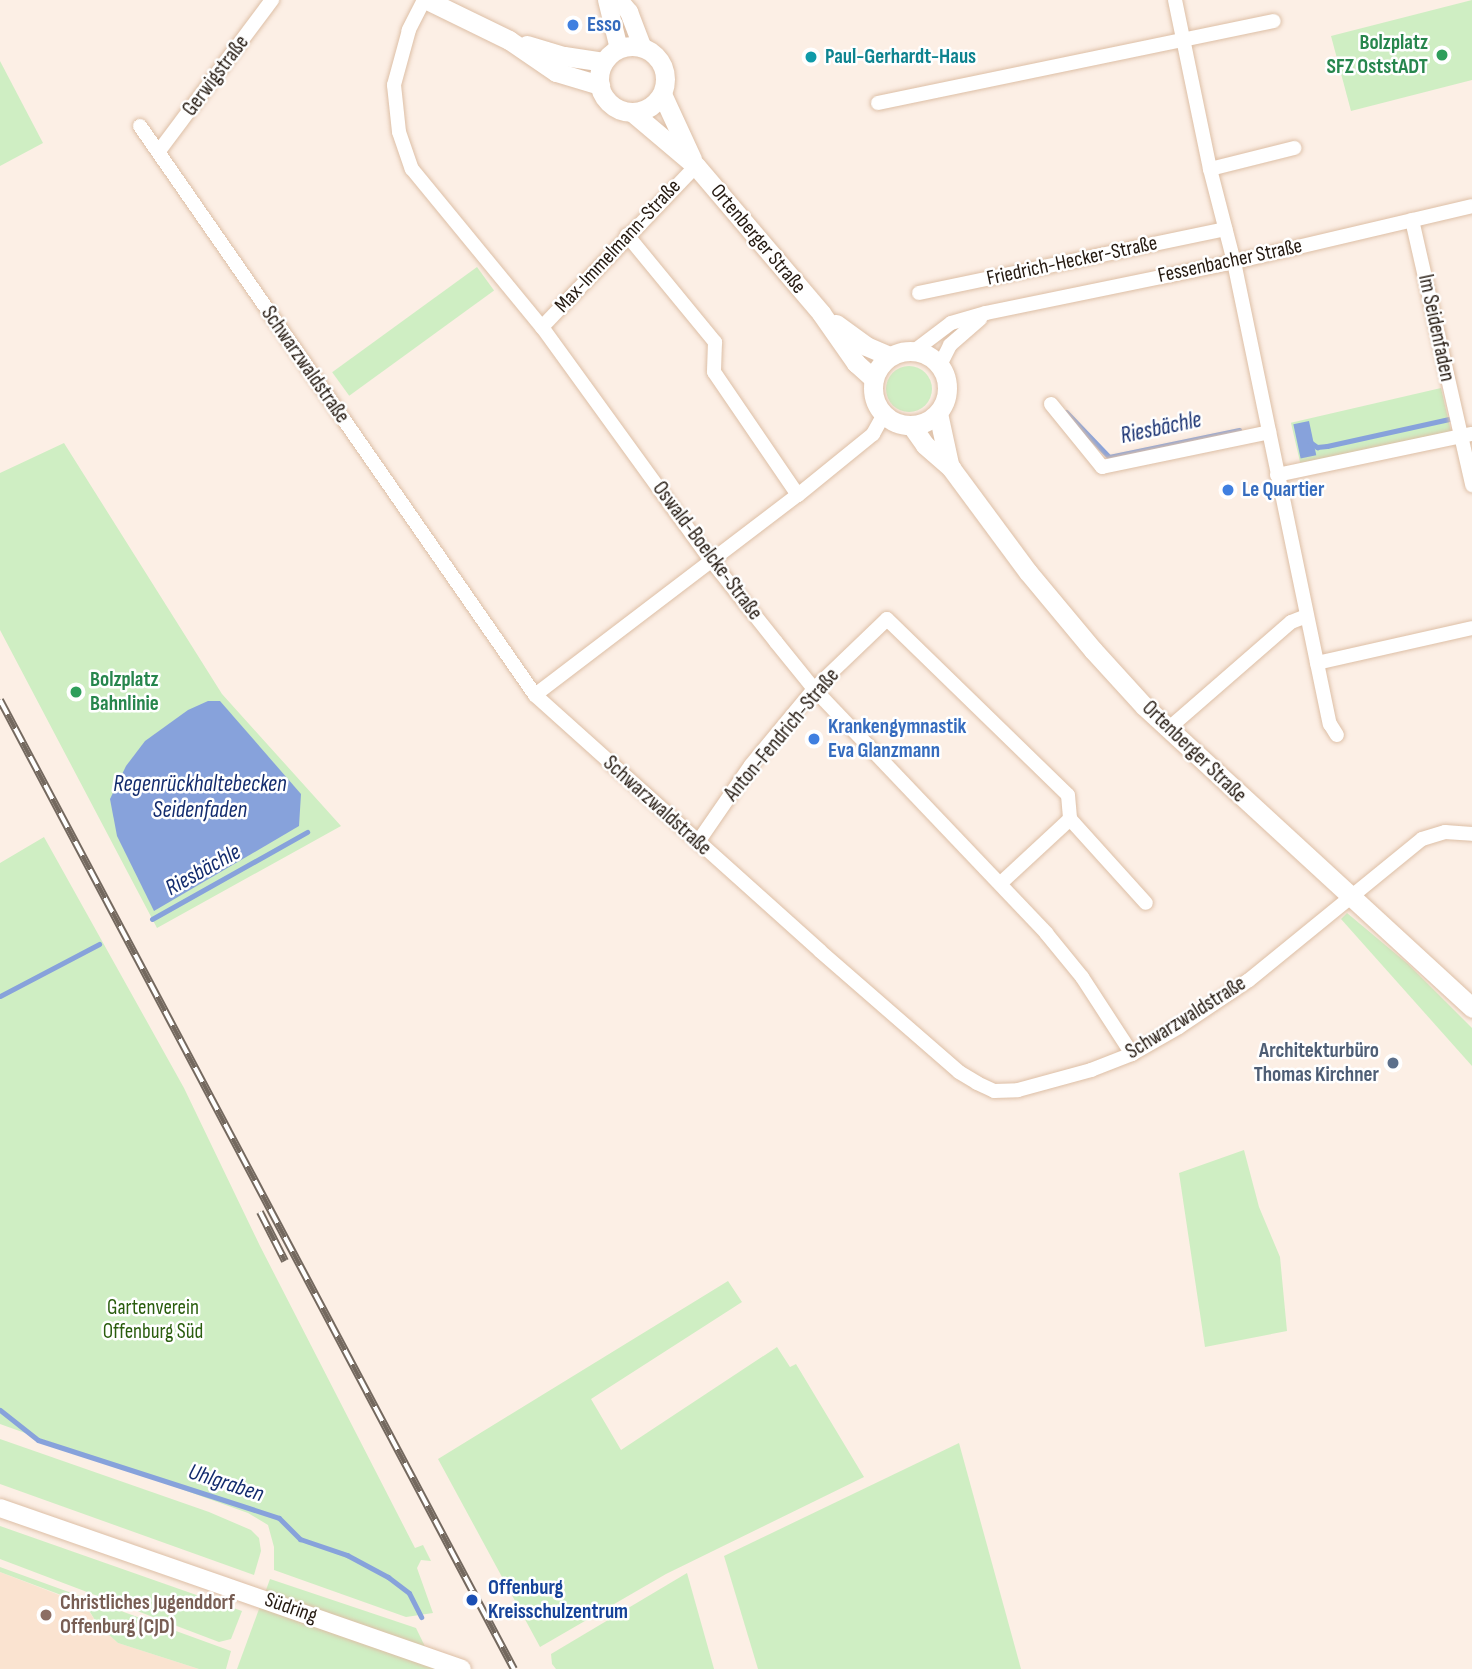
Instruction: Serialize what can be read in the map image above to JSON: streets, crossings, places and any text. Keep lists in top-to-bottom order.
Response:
{
  "streets": {
    "main road": ["Ortenberger Straße"],
    "street": [
      "Gerwigstraße",
      "Max-Immelmann-Straße",
      "Friedrich-Hecker-Straße",
      "Fessenbacher Straße",
      "Im Seidenfaden",
      "Schwarzwaldstraße",
      "Oswald-Boelcke-Straße",
      "Anton-Fendrich-Straße",
      "Südring"
    ]
  },
  "crossings": [
    ["Gerwigstraße", "Schwarzwaldstraße"],
    ["Ortenberger Straße", "Max-Immelmann-Straße"],
    ["Ortenberger Straße", "Fessenbacher Straße"],
    ["Ortenberger Straße", "Schwarzwaldstraße"],
    ["Max-Immelmann-Straße", "Oswald-Boelcke-Straße"],
    ["Fessenbacher Straße", "Im Seidenfaden"],
    ["Schwarzwaldstraße", "Oswald-Boelcke-Straße"],
    ["Schwarzwaldstraße", "Anton-Fendrich-Straße"],
    ["Oswald-Boelcke-Straße", "Anton-Fendrich-Straße"]
  ],
  "water": ["Riesbächle", "Regenrückhaltebecken Seidenfaden", "Uhlgraben"],
  "parks": ["Gartenverein Offenburg Süd"],
  "places": [
    "Esso",
    "Bolzplatz SFZ OststADT",
    "Paul-Gerhardt-Haus",
    "Le Quartier",
    "Bolzplatz Bahnlinie",
    "Krankengymnastik Eva Glanzmann",
    "Architekturbüro Thomas Kirchner",
    "Offenburg Kreisschulzentrum",
    "Christliches Jugenddorf Offenburg (CJD)"
  ]
}
